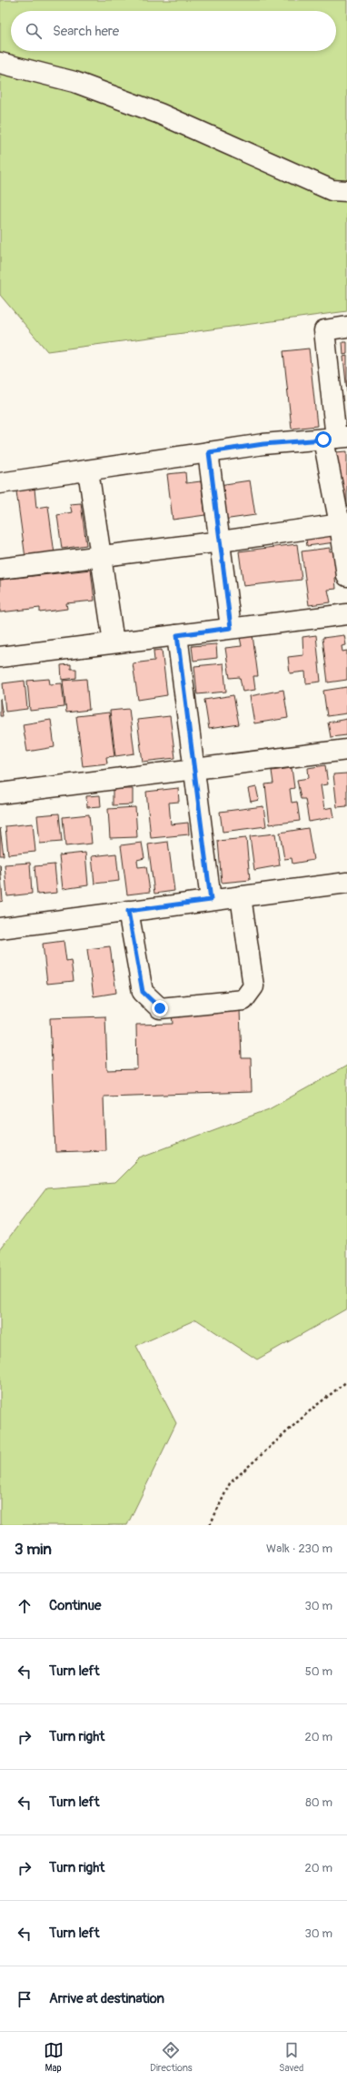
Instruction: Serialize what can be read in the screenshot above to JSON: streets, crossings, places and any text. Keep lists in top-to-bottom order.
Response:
{
  "page": {
    "search": "Search here",
    "heading": ["3 min", "Walk · 230 m"],
    "list": [
      ["Continue", "30 m"],
      ["Turn left", "50 m"],
      ["Turn right", "20 m"],
      ["Turn left", "80 m"],
      ["Turn right", "20 m"],
      ["Turn left", "30 m"],
      "Arrive at destination"
    ],
    "nav": ["Map", "Directions", "Saved"]
  }
}
